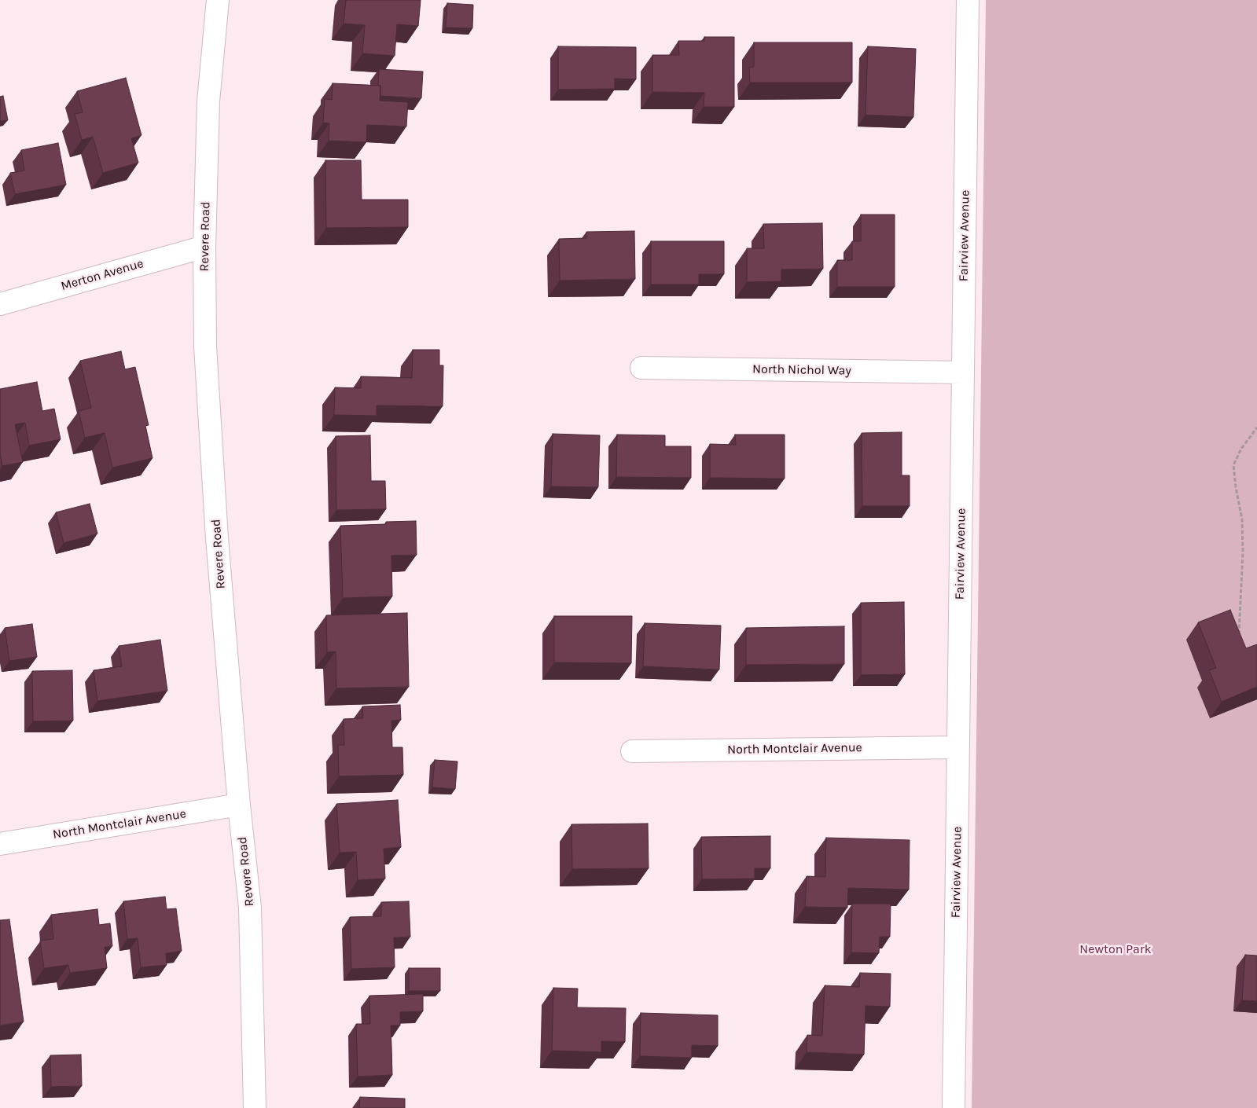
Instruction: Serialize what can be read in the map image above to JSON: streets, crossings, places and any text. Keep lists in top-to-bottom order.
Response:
{
  "streets": {
    "street": [
      "Fairview Avenue",
      "Revere Road",
      "Merton Avenue",
      "North Nichol Way",
      "North Montclair Avenue"
    ]
  },
  "crossings": [
    ["Fairview Avenue", "North Nichol Way"],
    ["Fairview Avenue", "North Montclair Avenue"],
    ["Revere Road", "Merton Avenue"],
    ["Revere Road", "North Montclair Avenue"]
  ],
  "parks": ["Newton Park"]
}
